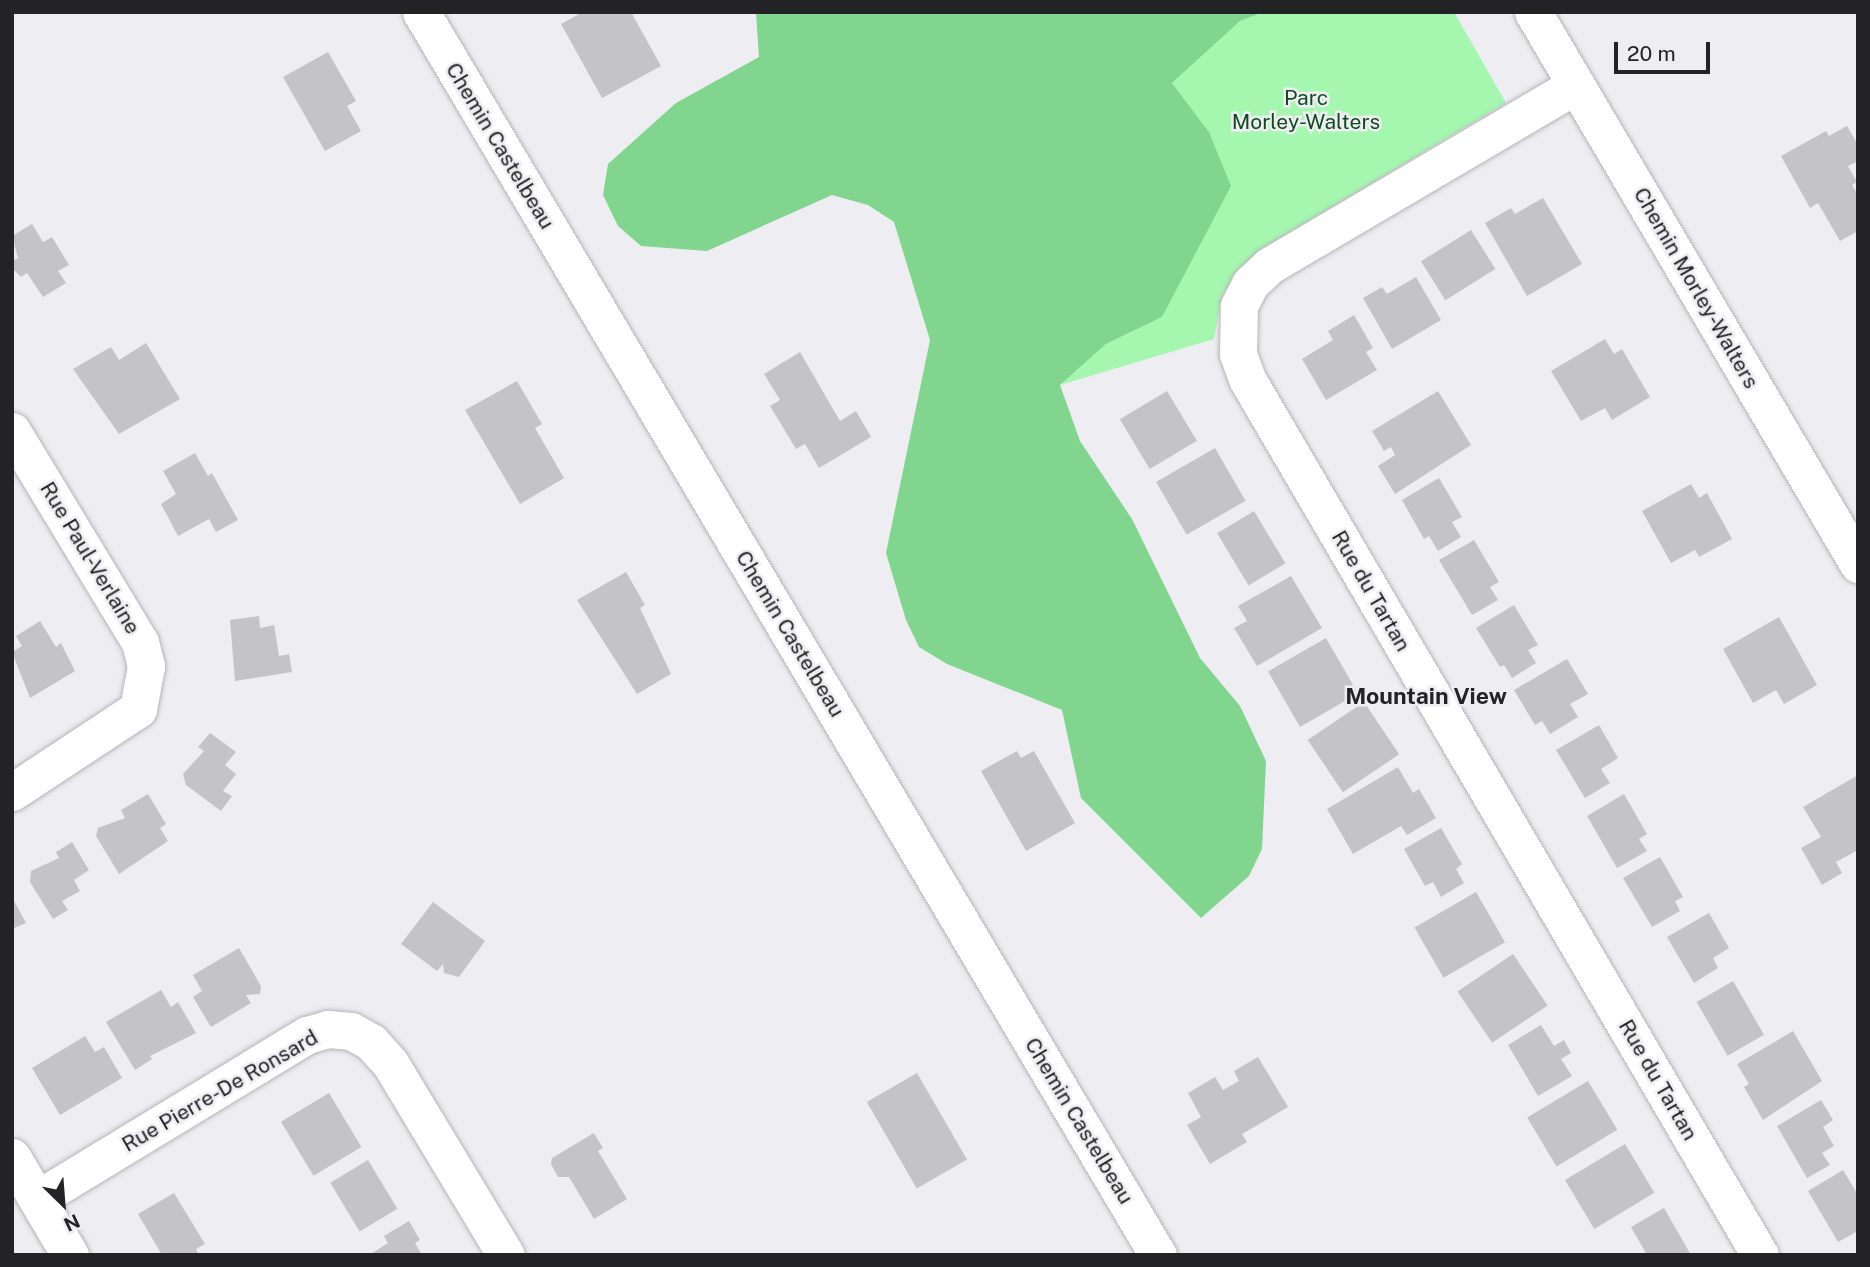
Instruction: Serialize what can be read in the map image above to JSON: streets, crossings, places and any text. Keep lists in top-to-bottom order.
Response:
{
  "streets": {
    "street": [
      "Chemin Castelbeau",
      "Chemin Morley-Walters",
      "Rue Paul-Verlaine",
      "Rue du Tartan",
      "Rue Pierre-De Ronsard"
    ]
  },
  "crossings": [
    ["Chemin Morley-Walters", "Rue du Tartan"]
  ],
  "districts": ["Mountain View"],
  "parks": ["Parc Morley-Walters"],
  "scale_bar": "20 m",
  "north": "bottom right"
}
